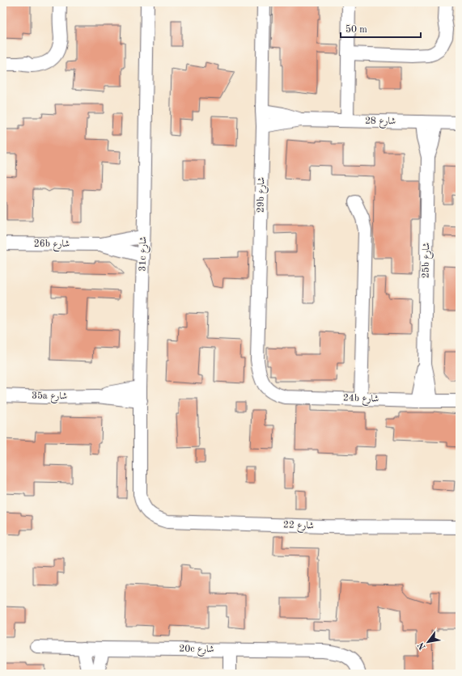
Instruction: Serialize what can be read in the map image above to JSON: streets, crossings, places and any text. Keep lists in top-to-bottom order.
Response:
{
  "streets": {
    "street": [
      "شارع 28",
      "29b شارع",
      "26b شارع",
      "31c شارع",
      "25b شارع",
      "35a شارع",
      "24b شارع",
      "شارع 22",
      "20c شارع"
    ]
  },
  "crossings": [
    ["شارع 28", "29b شارع"],
    ["شارع 28", "25b شارع"],
    ["29b شارع", "24b شارع"],
    ["26b شارع", "31c شارع"],
    ["31c شارع", "35a شارع"],
    ["31c شارع", "شارع 22"],
    ["25b شارع", "24b شارع"]
  ],
  "scale_bar": "50 m",
  "north": "bottom left"
}
